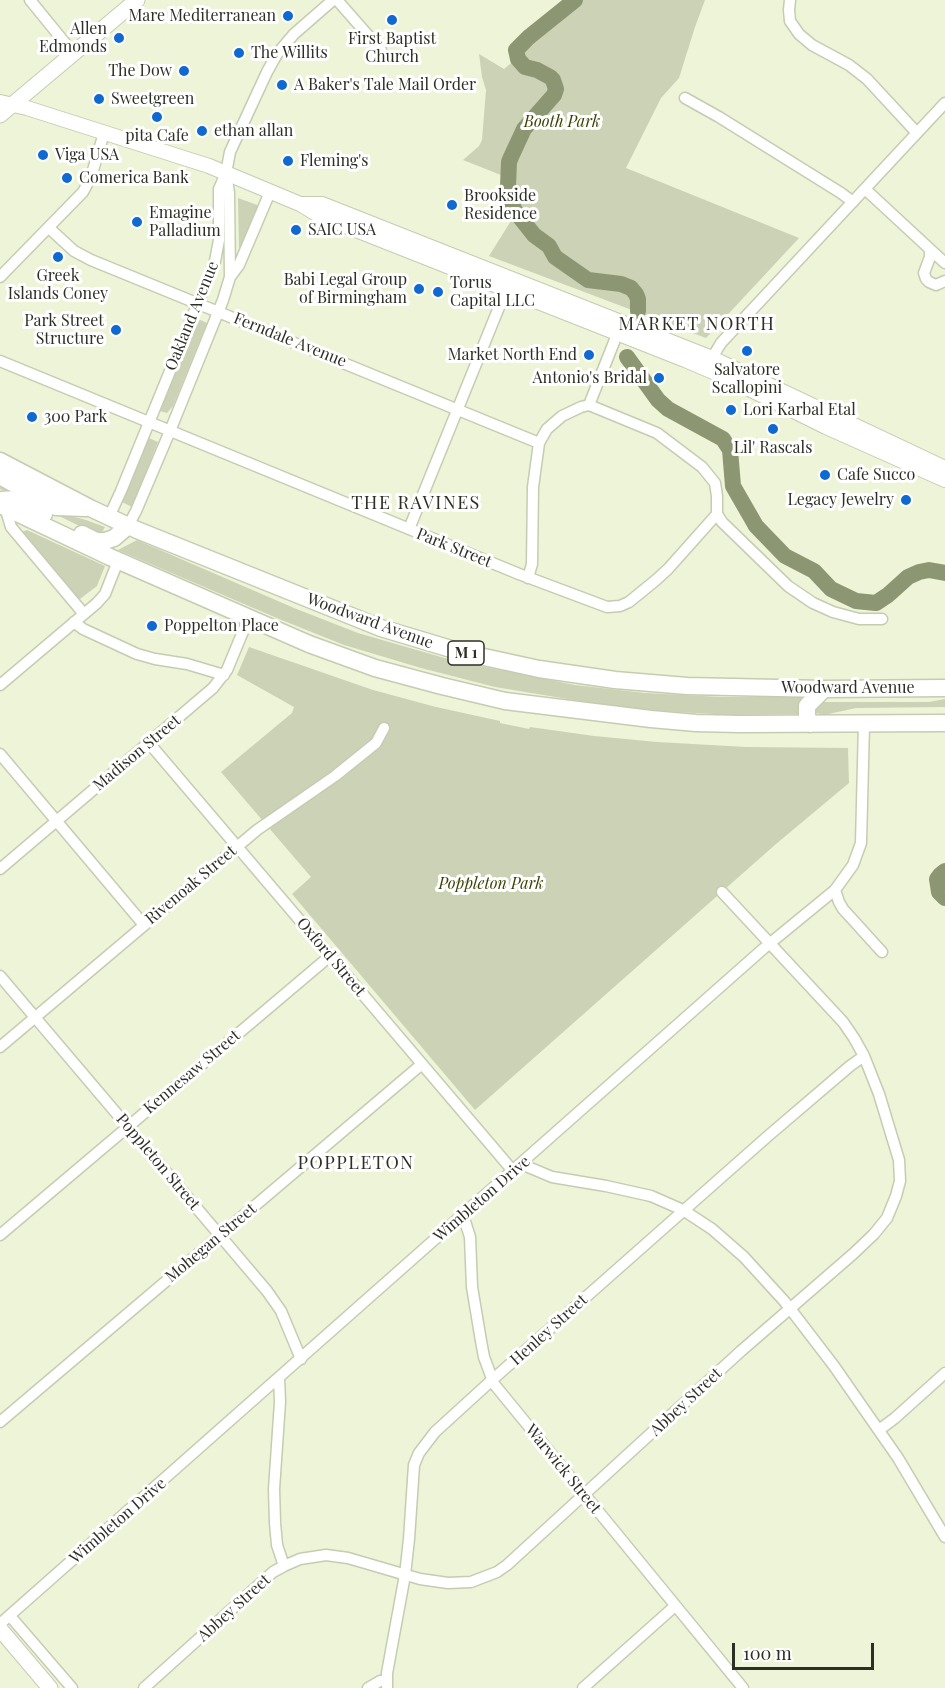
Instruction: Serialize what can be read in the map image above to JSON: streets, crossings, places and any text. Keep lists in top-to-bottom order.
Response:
{
  "streets": {
    "main road": ["Woodward Avenue", "M 1"],
    "street": [
      "Oakland Avenue",
      "Ferndale Avenue",
      "Park Street",
      "Madison Street",
      "Rivenoak Street",
      "Oxford Street",
      "Kennesaw Street",
      "Poppleton Street",
      "Wimbleton Drive",
      "Mohegan Street",
      "Henley Street",
      "Abbey Street",
      "Warwick Street"
    ]
  },
  "crossings": [
    ["Oakland Avenue", "Ferndale Avenue"],
    ["Oakland Avenue", "Park Street"],
    ["Oakland Avenue", "Woodward Avenue"],
    ["Ferndale Avenue", "Park Street"],
    ["M 1", "Madison Street"],
    ["M 1", "Wimbleton Drive"],
    ["Madison Street", "Oxford Street"],
    ["Rivenoak Street", "Oxford Street"],
    ["Rivenoak Street", "Poppleton Street"],
    ["Oxford Street", "Kennesaw Street"],
    ["Oxford Street", "Wimbleton Drive"],
    ["Oxford Street", "Mohegan Street"],
    ["Oxford Street", "Henley Street"],
    ["Oxford Street", "Abbey Street"],
    ["Kennesaw Street", "Poppleton Street"],
    ["Poppleton Street", "Wimbleton Drive"],
    ["Poppleton Street", "Mohegan Street"],
    ["Wimbleton Drive", "Abbey Street"],
    ["Wimbleton Drive", "Warwick Street"],
    ["Henley Street", "Abbey Street"],
    ["Henley Street", "Warwick Street"],
    ["Abbey Street", "Warwick Street"]
  ],
  "districts": ["MARKET NORTH", "THE RAVINES", "POPPLETON"],
  "parks": ["Booth Park", "Poppleton Park"],
  "places": [
    "Mare Mediterranean",
    "First Baptist Church",
    "Allen Edmonds",
    "The Willits",
    "The Dow",
    "A Baker's Tale Mail Order",
    "Sweetgreen",
    "pita Cafe",
    "ethan allan",
    "Viga USA",
    "Fleming's",
    "Comerica Bank",
    "Brookside Residence",
    "Emagine Palladium",
    "SAIC USA",
    "Greek Islands Coney",
    "Babi Legal Group of Birmingham",
    "Torus Capital LLC",
    "Park Street Structure",
    "Salvatore Scallopini",
    "Market North End",
    "Antonio's Bridal",
    "Lori Karbal Etal",
    "300 Park",
    "Lil' Rascals",
    "Cafe Succo",
    "Legacy Jewelry",
    "Poppelton Place"
  ],
  "scale_bar": "100 m"
}
